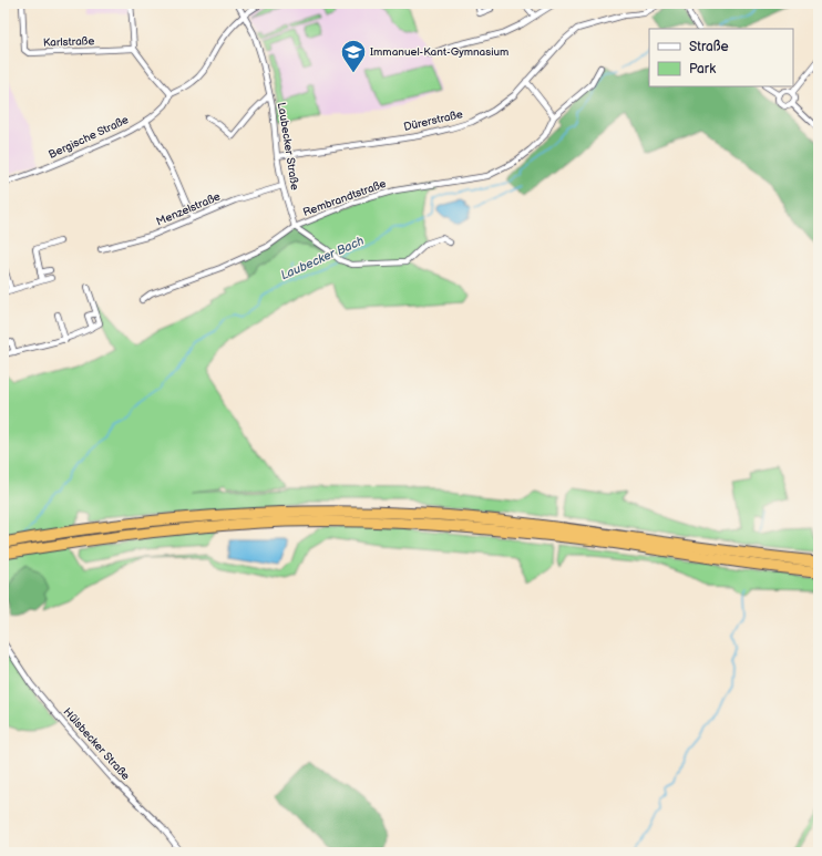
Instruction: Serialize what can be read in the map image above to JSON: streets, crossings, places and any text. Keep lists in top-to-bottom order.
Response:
{
  "streets": {
    "street": [
      "Karlstraße",
      "Dürerstraße",
      "Bergische Straße",
      "Laubecker Straße",
      "Rembrandtstraße",
      "Menzelstraße",
      "Hülsbecker Straße"
    ]
  },
  "crossings": [
    ["Dürerstraße", "Laubecker Straße"],
    ["Laubecker Straße", "Rembrandtstraße"],
    ["Laubecker Straße", "Menzelstraße"]
  ],
  "water": ["Laubecker Bach"],
  "places": {
    "school or university": ["Immanuel-Kant-Gymnasium"]
  },
  "legend": ["Straße", "Park"]
}
